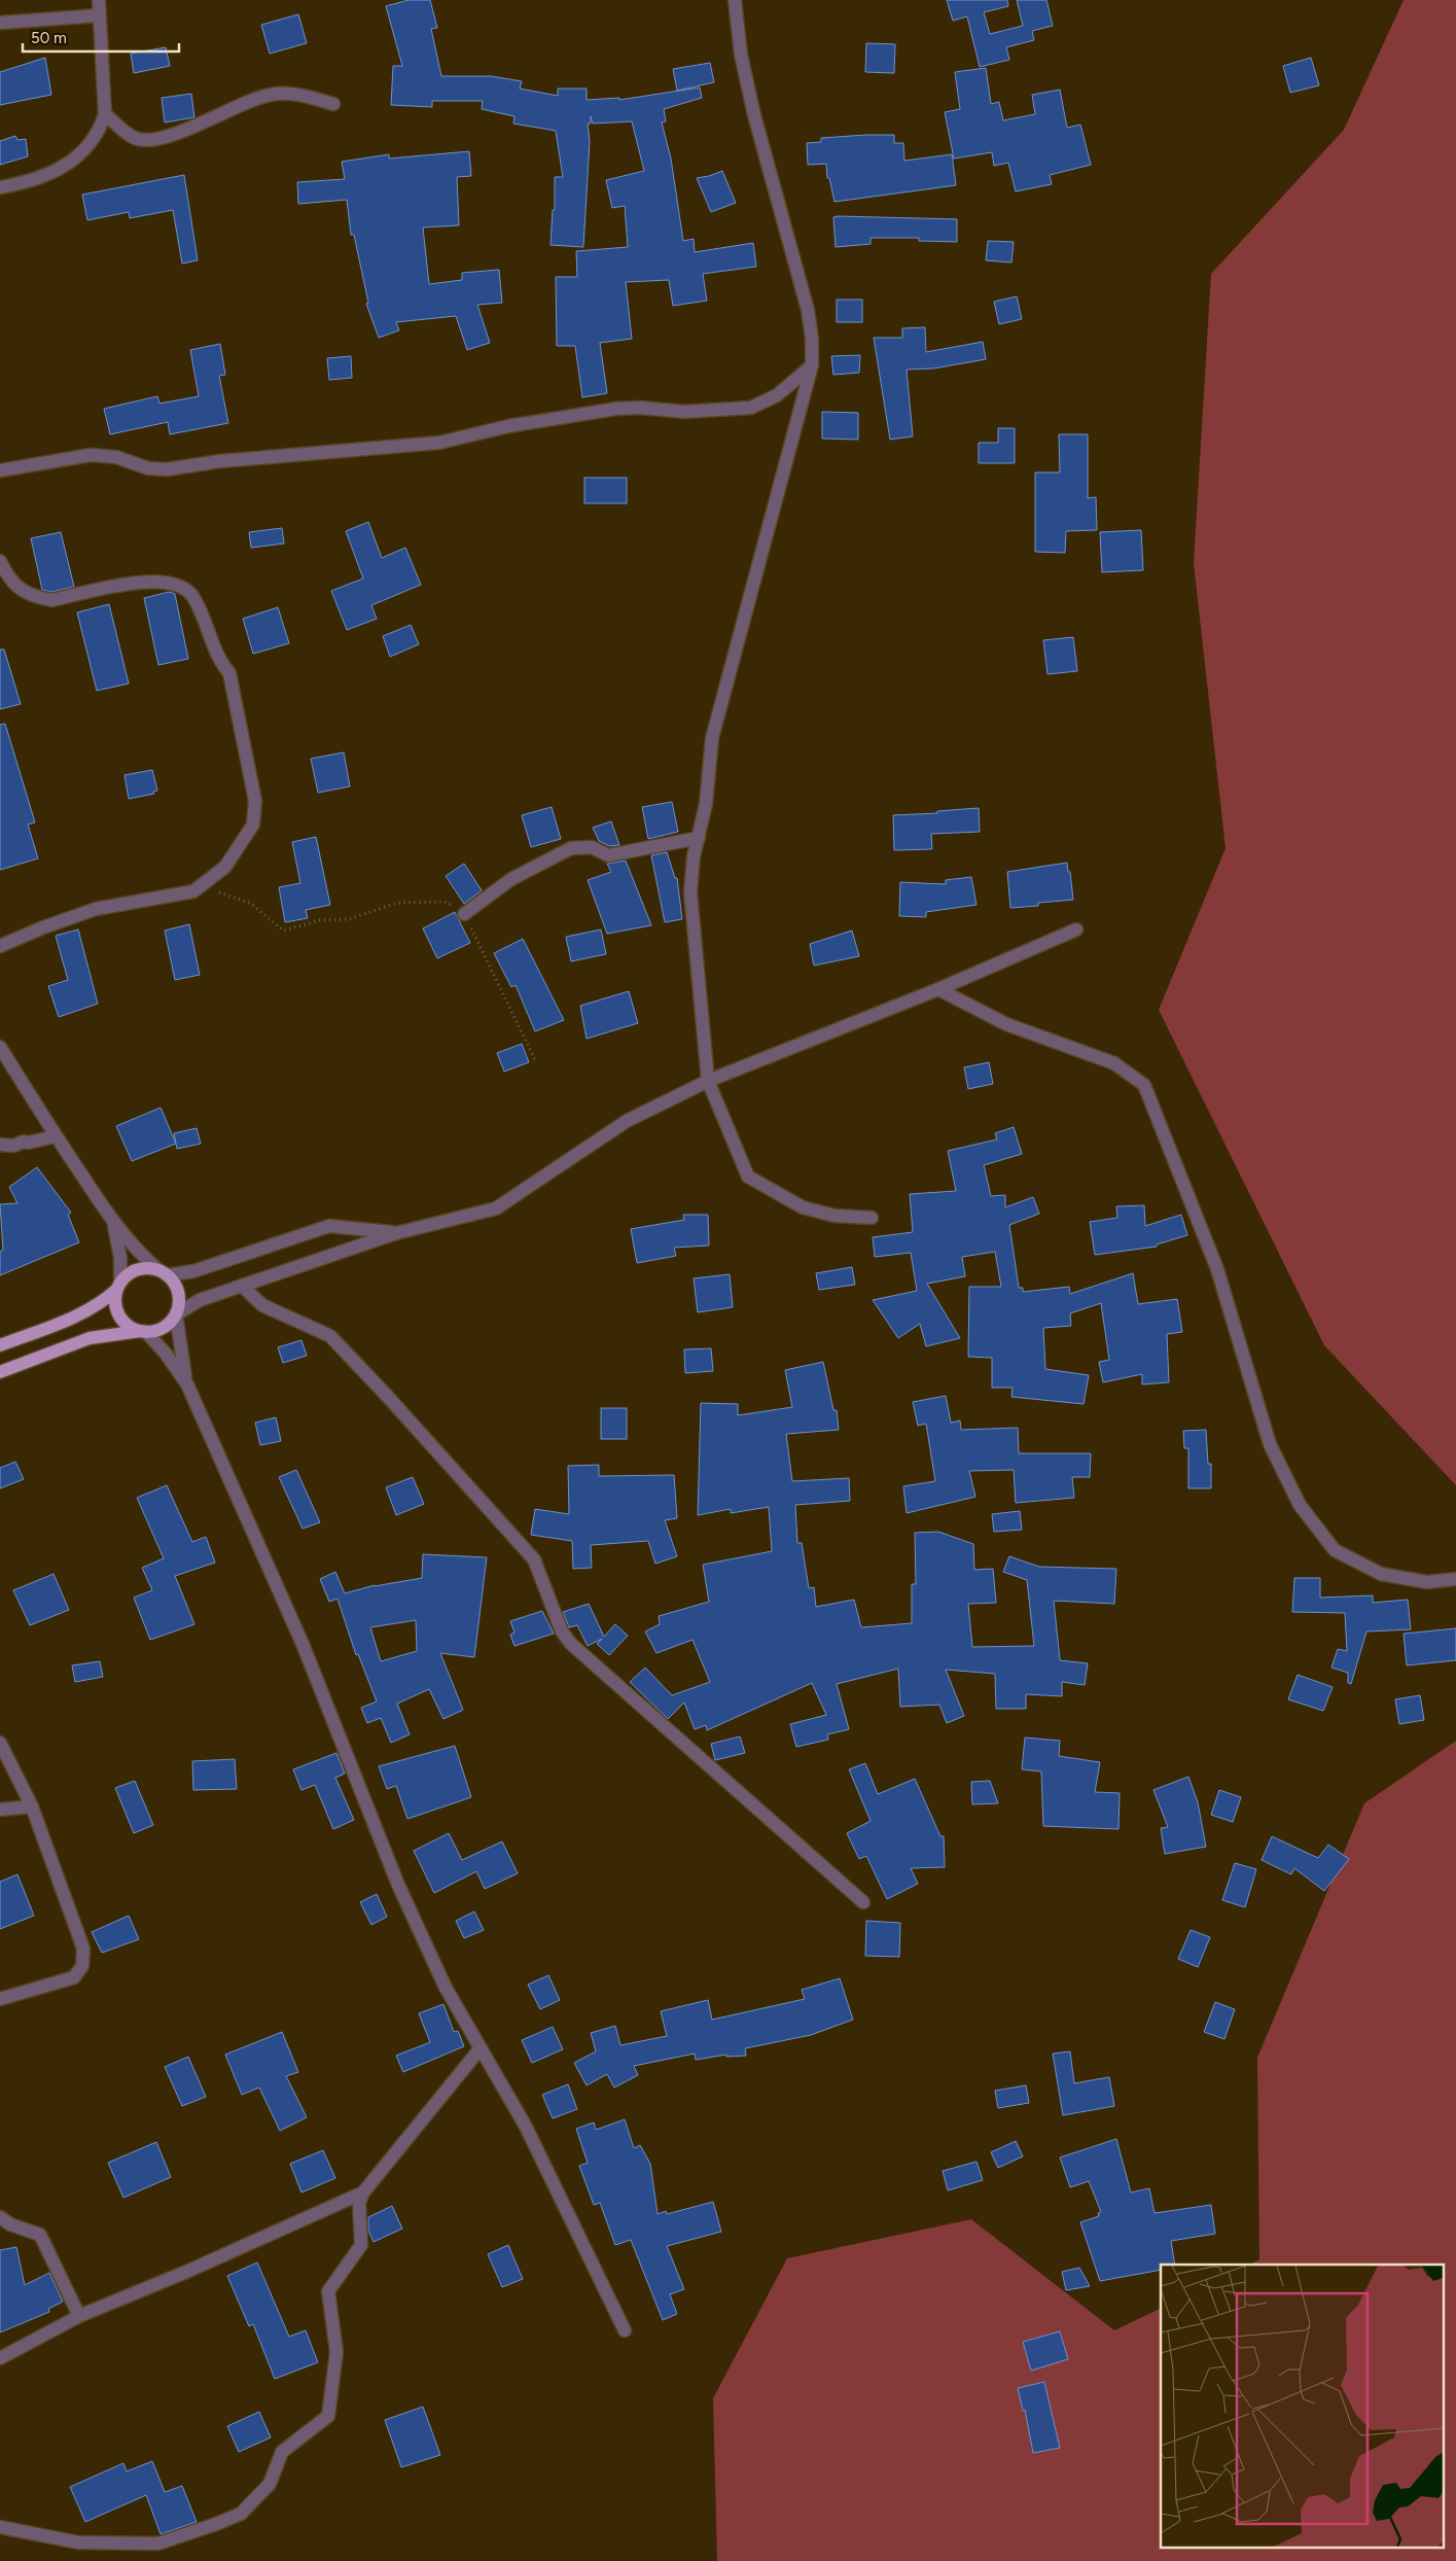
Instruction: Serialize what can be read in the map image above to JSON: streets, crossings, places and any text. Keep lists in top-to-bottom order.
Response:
{
  "scale_bar": "50 m"
}
